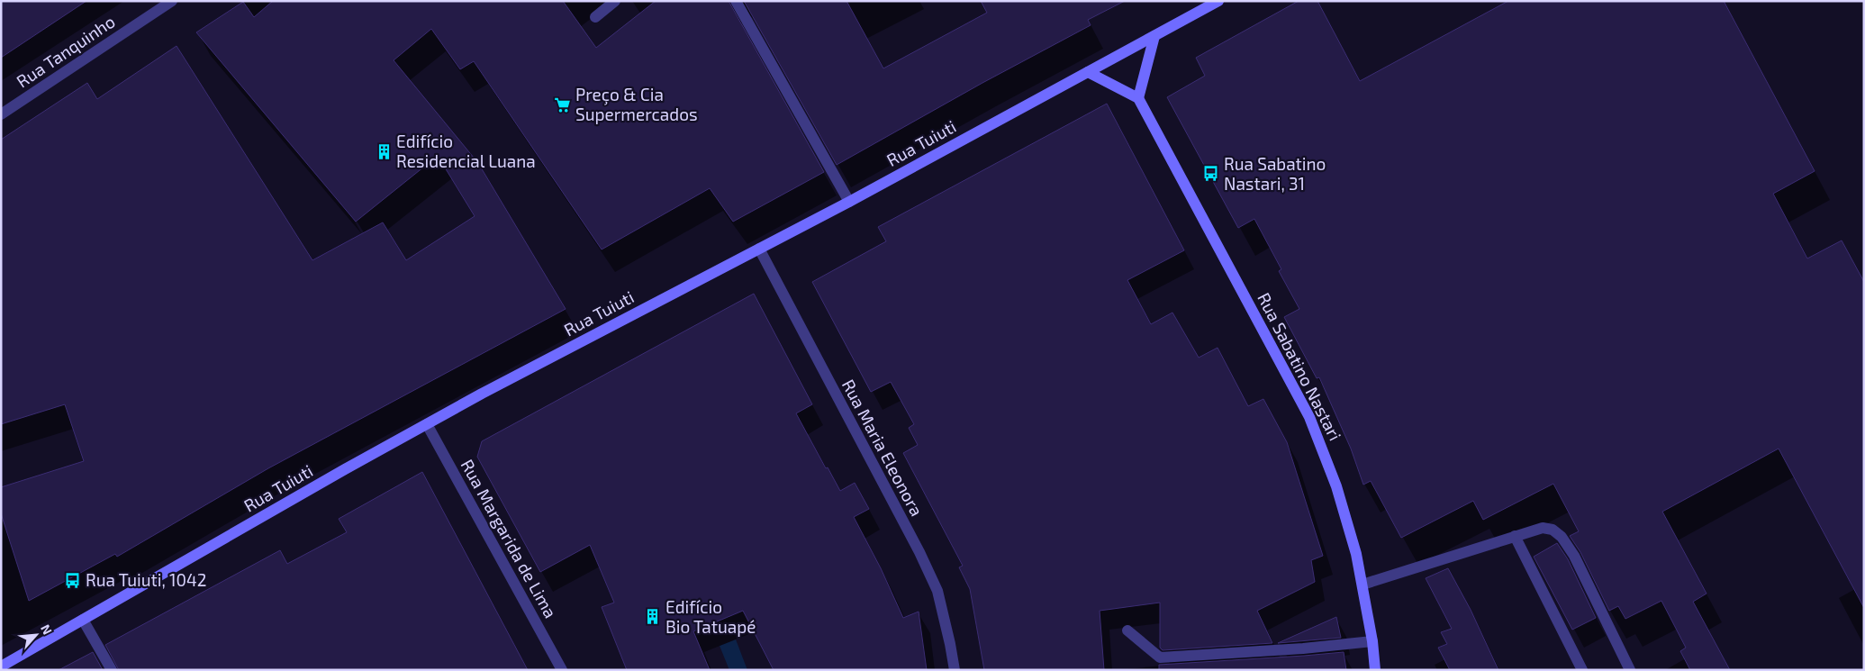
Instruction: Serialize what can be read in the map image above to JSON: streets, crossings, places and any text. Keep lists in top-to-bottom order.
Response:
{
  "streets": {
    "street": [
      "Rua Tanquinho",
      "Rua Tuiuti",
      "Rua Sabatino Nastari",
      "Rua Maria Eleonora",
      "Rua Margarida de Lima"
    ]
  },
  "crossings": [
    ["Rua Tuiuti", "Rua Maria Eleonora"],
    ["Rua Tuiuti", "Rua Margarida de Lima"]
  ],
  "places": {
    "supermarket": ["Preço & Cia Supermercados"],
    "building": ["Edifício Residencial Luana", "Edifício Bio Tatuapé"],
    "bus stop": ["Rua Sabatino Nastari, 31", "Rua Tuiuti, 1042"]
  },
  "north": "top right"
}
